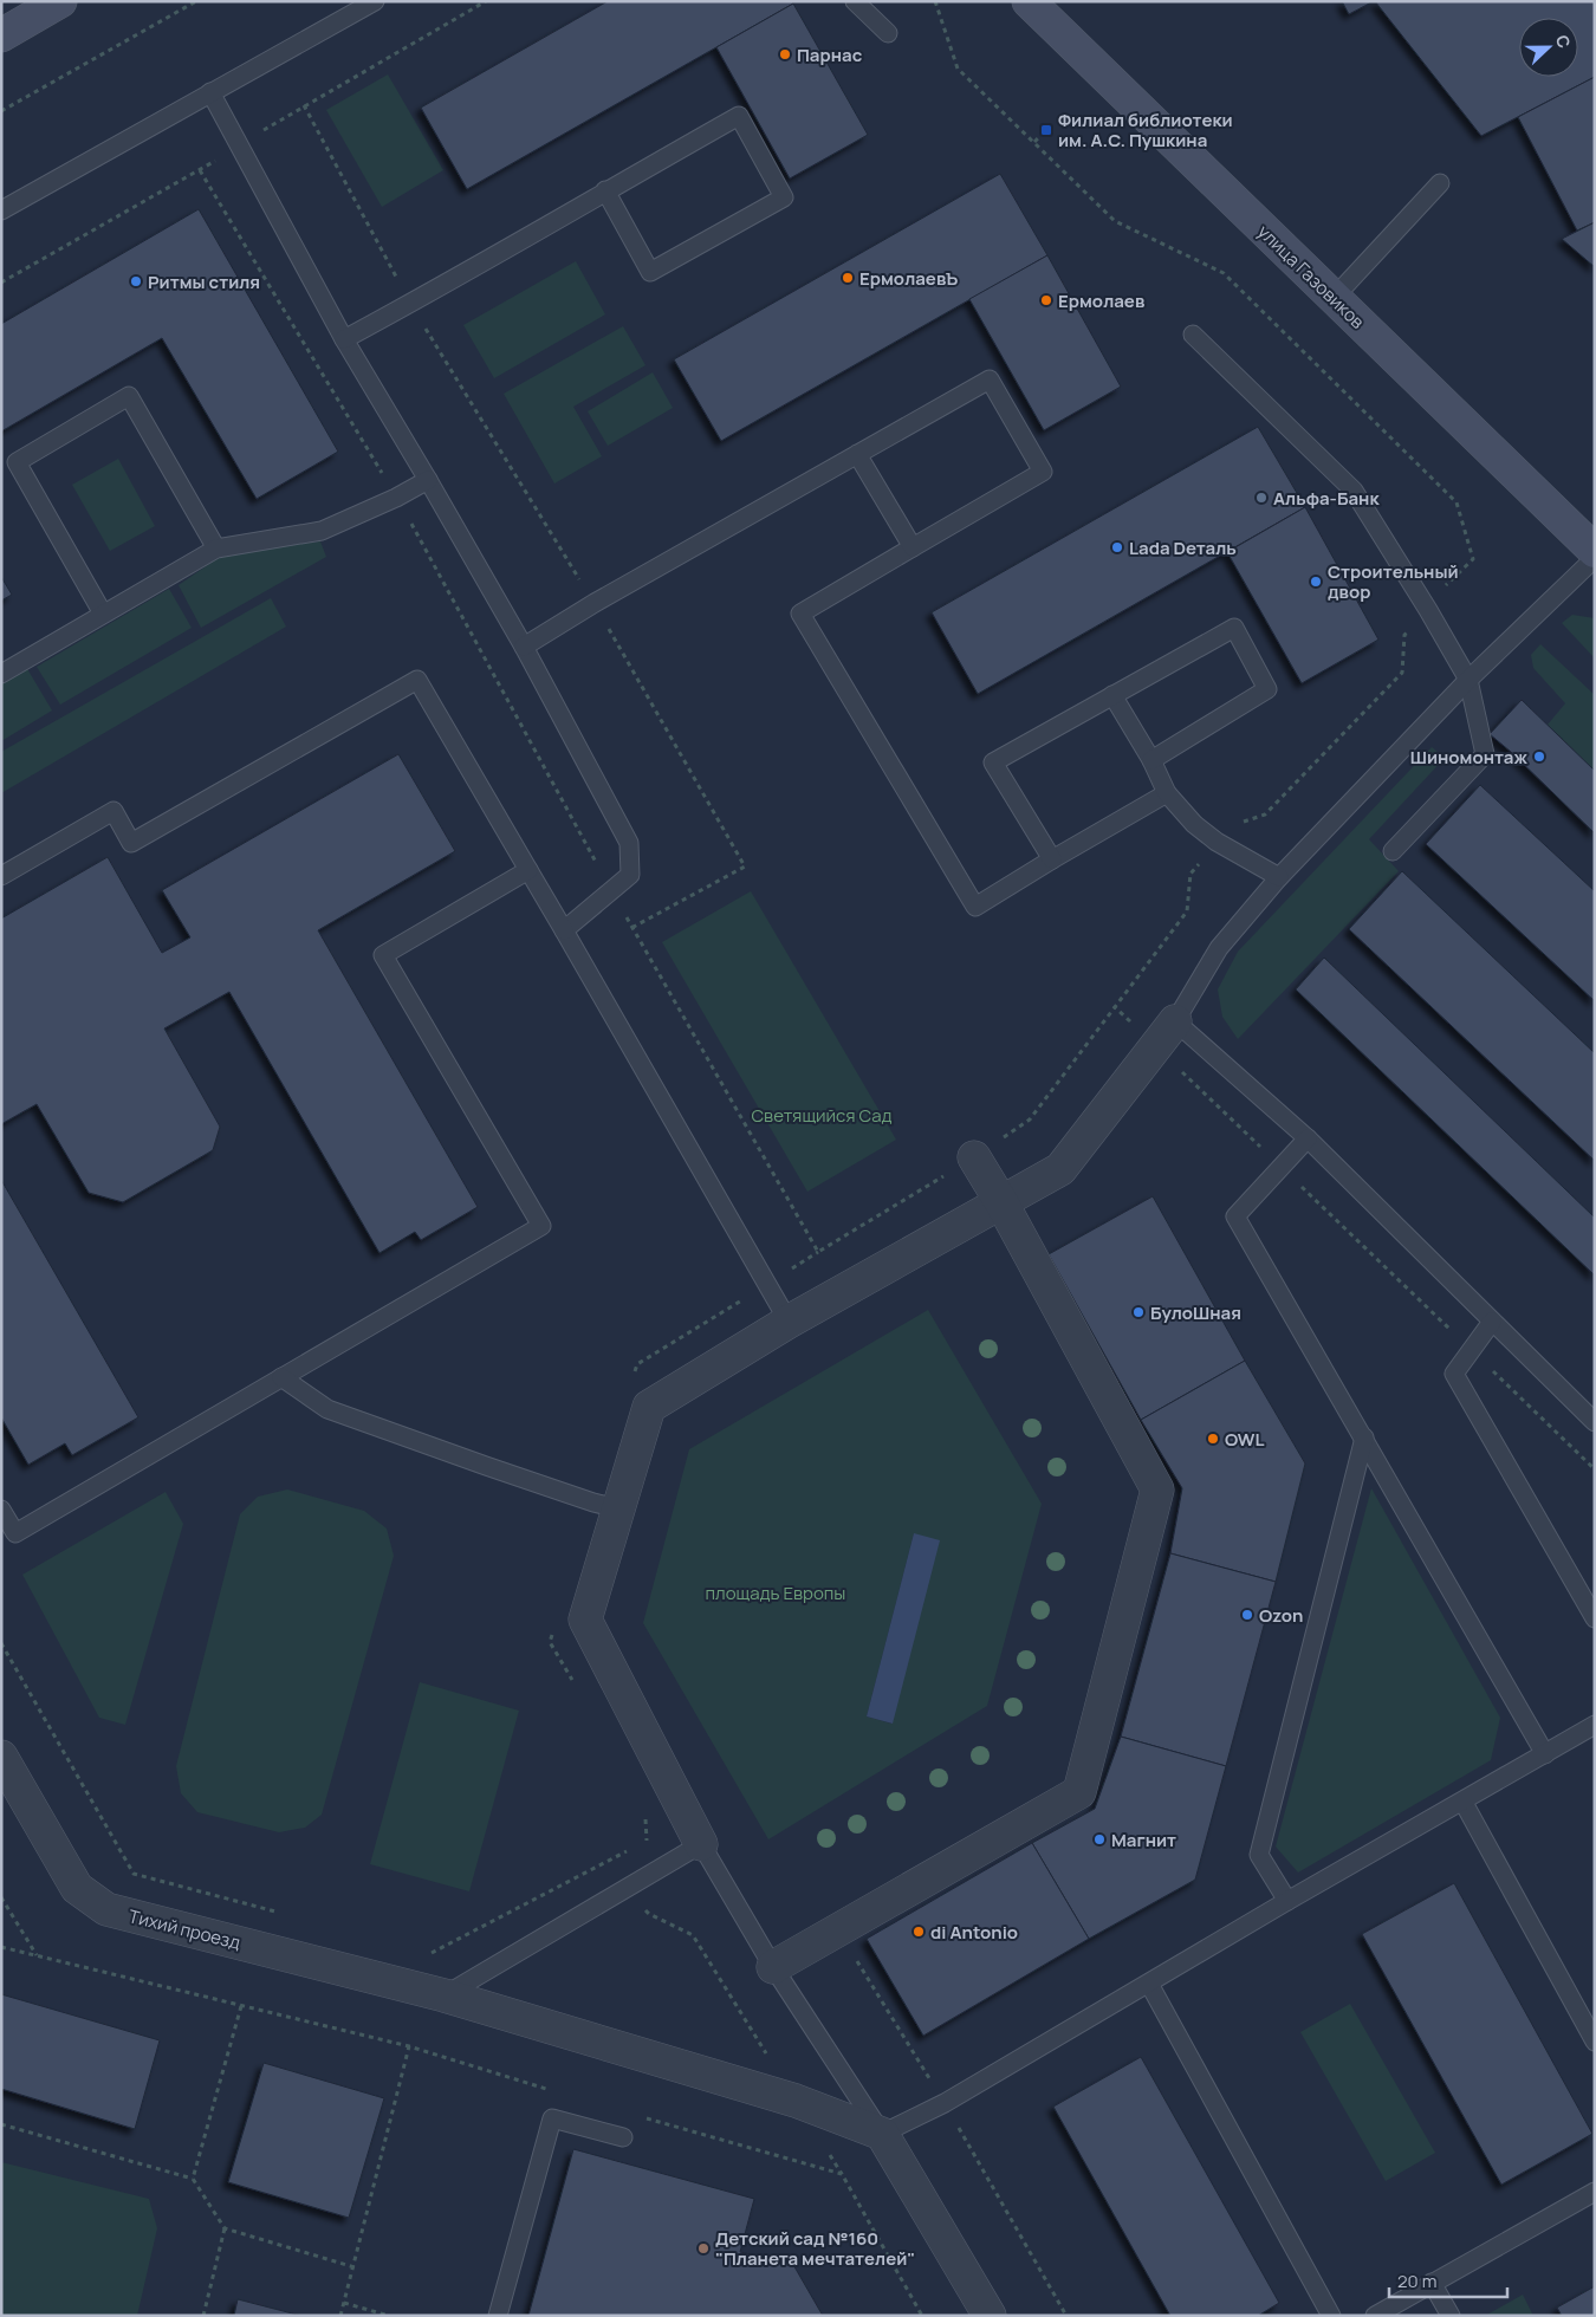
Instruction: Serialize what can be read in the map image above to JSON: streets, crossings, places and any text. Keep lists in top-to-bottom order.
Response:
{
  "streets": {
    "main road": ["улица Газовиков"],
    "street": ["Тихий проезд"]
  },
  "parks": ["Светящийся Сад", "площадь Европы"],
  "places": {
    "other": [
      "Парнас",
      "ЕрмолаевЪ",
      "Ритмы стиля",
      "Ермолаев",
      "Альфа-Банк",
      "Lada Dеталь",
      "Строительный двор",
      "Шиномонтаж",
      "БулоШная",
      "OWL",
      "Ozon",
      "Магнит",
      "di Antonio",
      "Детский сад №160 \"Планета мечтателей\""
    ],
    "transit": ["Филиал библиотеки им. А.С. Пушкина"]
  },
  "scale_bar": "20 m",
  "north": "right"
}
